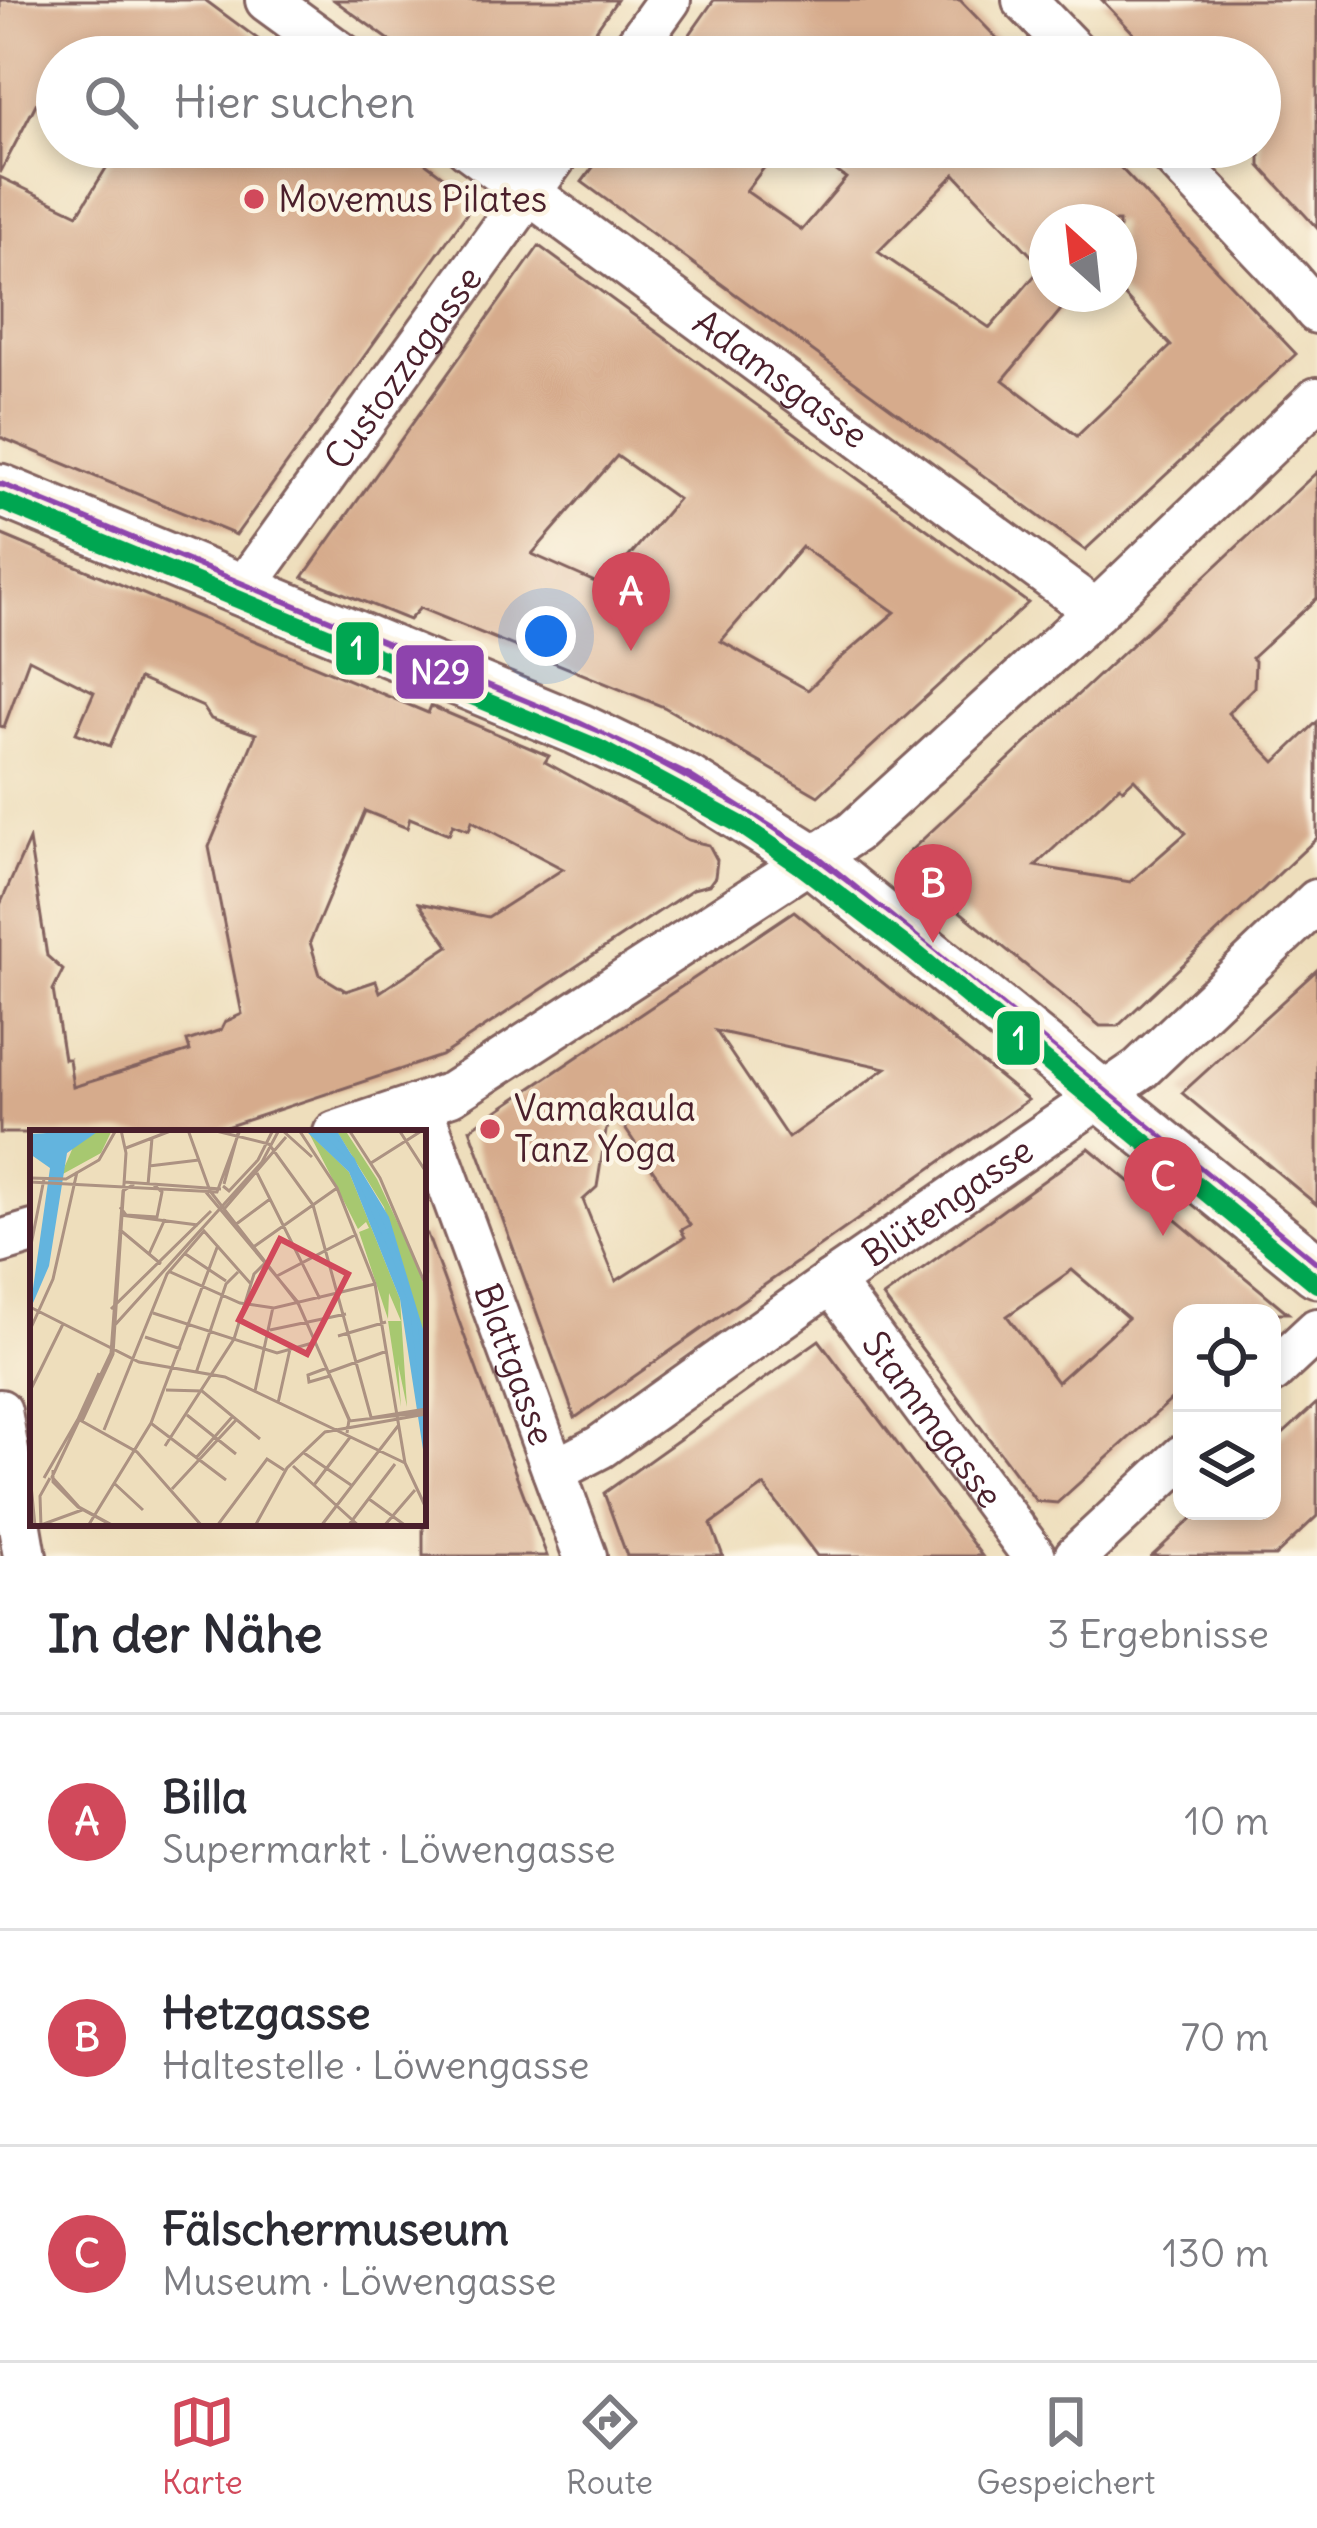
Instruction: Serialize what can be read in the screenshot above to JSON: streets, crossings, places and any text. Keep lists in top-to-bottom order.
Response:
{
  "streets": {
    "street": [
      "Custozzagasse",
      "Adamsgasse",
      "Blütengasse",
      "Blattgasse",
      "Stammgasse"
    ]
  },
  "crossings": [
    ["Custozzagasse", "Adamsgasse"],
    ["Blütengasse", "Blattgasse"],
    ["Blütengasse", "Stammgasse"]
  ],
  "places": ["Movemus Pilates", "Vamakaula Tanz Yoga"],
  "lines": ["transit line N29", "transit line 1"],
  "north": "top left",
  "page": {
    "search": "Hier suchen",
    "pins": ["A", "B", "C"],
    "heading": ["In der Nähe", "3 Ergebnisse"],
    "list": [
      {
        "mark": "A",
        "name": "Billa",
        "note": "Supermarkt · Löwengasse",
        "value": "10 m"
      },
      {
        "mark": "B",
        "name": "Hetzgasse",
        "note": "Haltestelle · Löwengasse",
        "value": "70 m"
      },
      {
        "mark": "C",
        "name": "Fälschermuseum",
        "note": "Museum · Löwengasse",
        "value": "130 m"
      }
    ],
    "nav": ["Karte", "Route", "Gespeichert"]
  }
}
